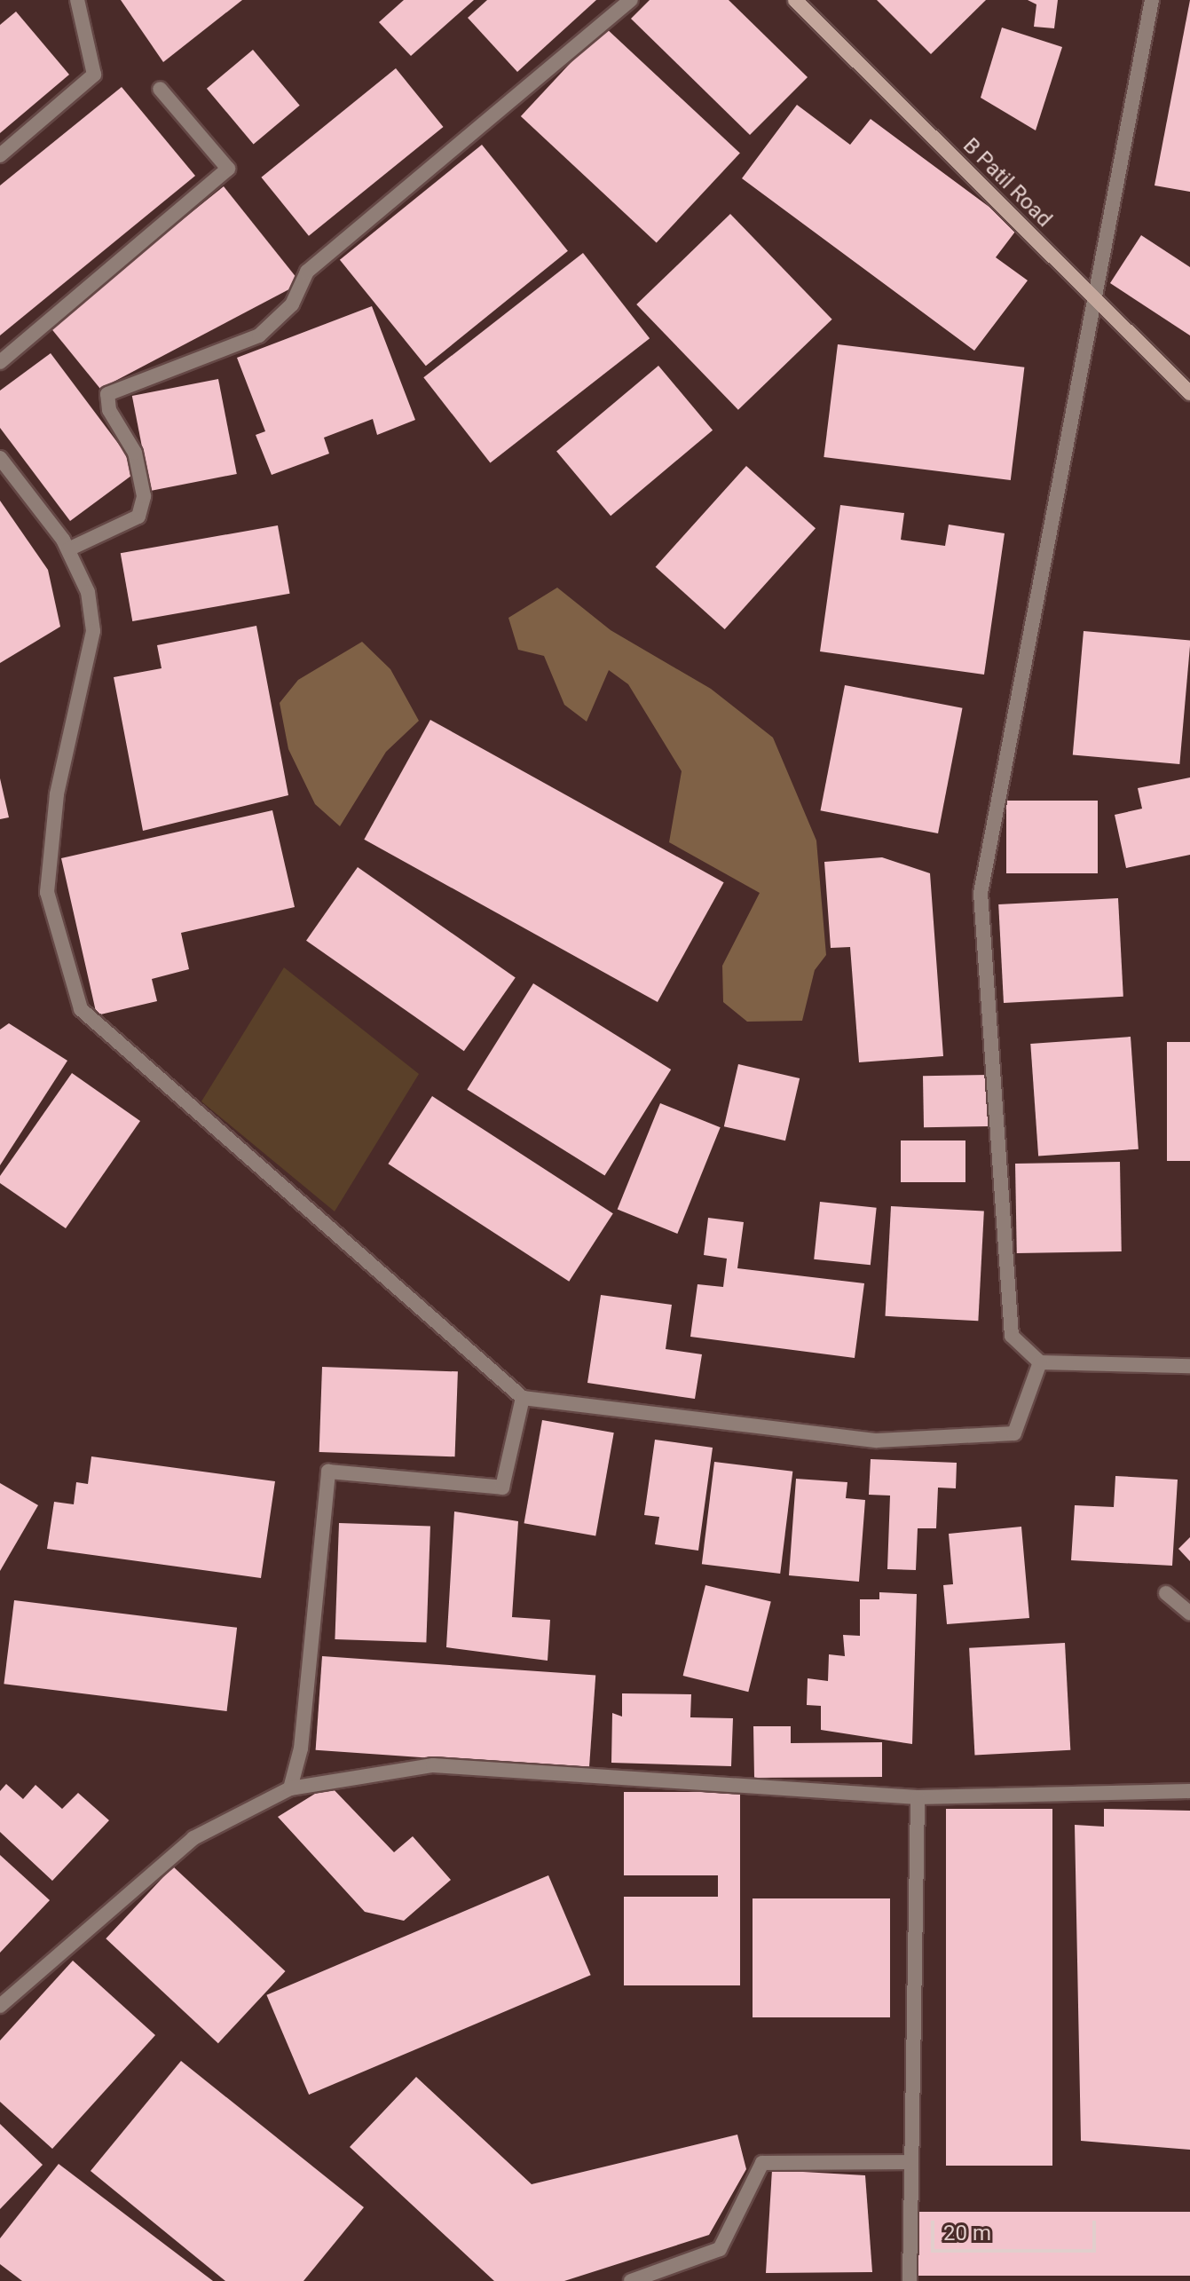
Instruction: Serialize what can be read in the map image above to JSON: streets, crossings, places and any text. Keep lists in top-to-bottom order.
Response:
{
  "streets": {
    "main road": ["B Patil Road"]
  },
  "scale_bar": "20 m"
}
